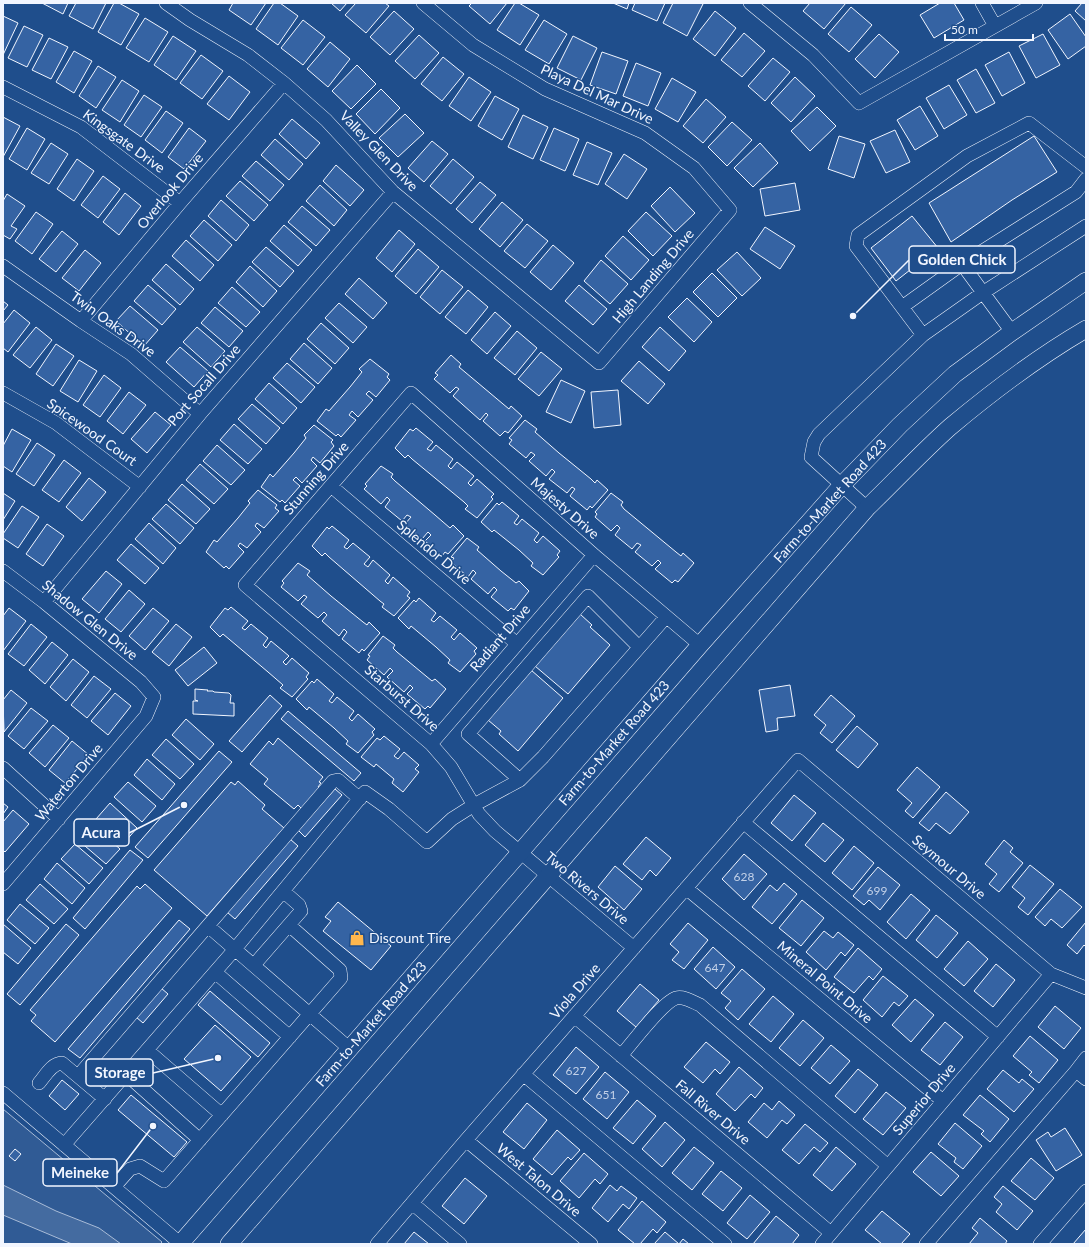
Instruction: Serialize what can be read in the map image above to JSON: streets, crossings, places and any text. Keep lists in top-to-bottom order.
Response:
{
  "streets": {
    "main road": ["Farm-to-Market Road 423"],
    "street": [
      "Playa Del Mar Drive",
      "Kingsgate Drive",
      "Valley Glen Drive",
      "Overlook Drive",
      "High Landing Drive",
      "Twin Oaks Drive",
      "Port Socall Drive",
      "Spicewood Court",
      "Stunning Drive",
      "Majesty Drive",
      "Splendor Drive",
      "Shadow Glen Drive",
      "Radiant Drive",
      "Starburst Drive",
      "Waterton Drive",
      "Seymour Drive",
      "Two Rivers Drive",
      "Mineral Point Drive",
      "Viola Drive",
      "Superior Drive",
      "Fall River Drive",
      "West Talon Drive"
    ]
  },
  "crossings": [
    ["Playa Del Mar Drive", "High Landing Drive"],
    ["Kingsgate Drive", "Overlook Drive"],
    ["Valley Glen Drive", "Overlook Drive"],
    ["Valley Glen Drive", "High Landing Drive"],
    ["Valley Glen Drive", "Port Socall Drive"],
    ["Overlook Drive", "Twin Oaks Drive"],
    ["Twin Oaks Drive", "Port Socall Drive"],
    ["Port Socall Drive", "Spicewood Court"],
    ["Port Socall Drive", "Shadow Glen Drive"],
    ["Stunning Drive", "Majesty Drive"],
    ["Stunning Drive", "Splendor Drive"],
    ["Stunning Drive", "Starburst Drive"],
    ["Farm-to-Market Road 423", "Majesty Drive"],
    ["Farm-to-Market Road 423", "Starburst Drive"],
    ["Farm-to-Market Road 423", "Two Rivers Drive"],
    ["Majesty Drive", "Radiant Drive"],
    ["Splendor Drive", "Radiant Drive"],
    ["Shadow Glen Drive", "Waterton Drive"],
    ["Radiant Drive", "Starburst Drive"],
    ["Starburst Drive", "Two Rivers Drive"],
    ["Seymour Drive", "Viola Drive"],
    ["Seymour Drive", "Superior Drive"],
    ["Two Rivers Drive", "Viola Drive"],
    ["Mineral Point Drive", "Viola Drive"],
    ["Mineral Point Drive", "Superior Drive"],
    ["Viola Drive", "Fall River Drive"],
    ["Viola Drive", "West Talon Drive"],
    ["Superior Drive", "Fall River Drive"]
  ],
  "places": {
    "other": [
      "Golden Chick",
      "Acura",
      "Storage",
      "Meineke"
    ],
    "shop": ["Discount Tire"]
  },
  "house_numbers": [
    "628",
    "699",
    "647",
    "627",
    "651"
  ],
  "scale_bar": "50 m"
}
